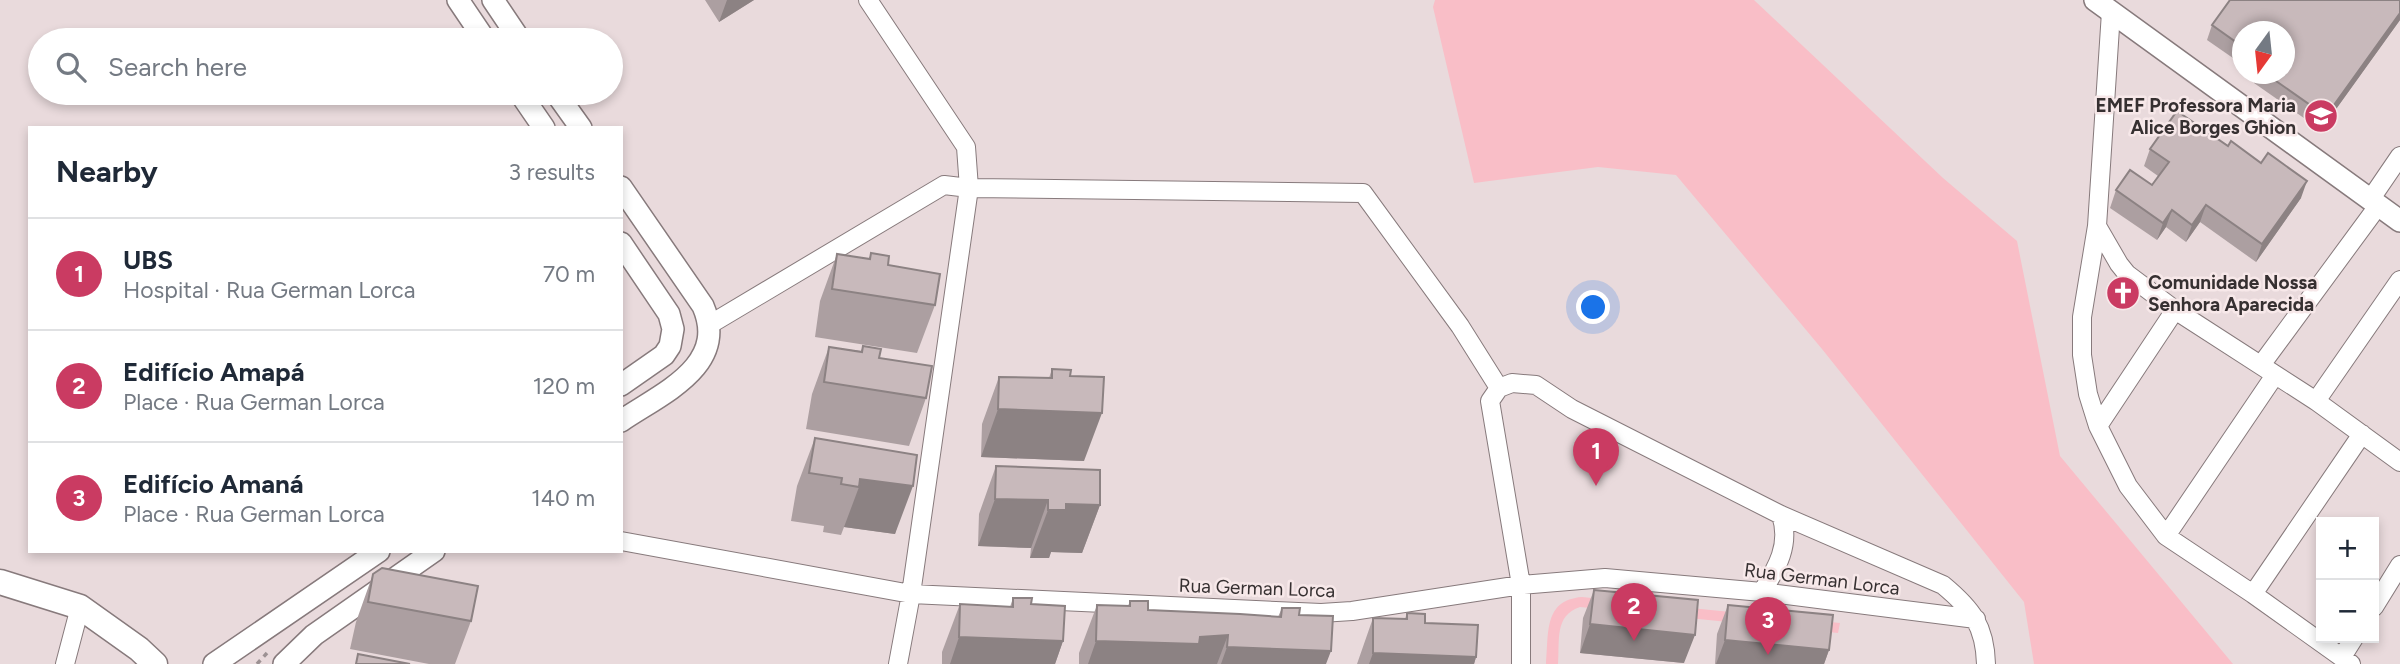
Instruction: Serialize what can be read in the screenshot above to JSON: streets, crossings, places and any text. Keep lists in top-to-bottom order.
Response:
{
  "streets": {
    "street": ["Rua German Lorca"]
  },
  "places": {
    "school or university": ["EMEF Professora Maria Alice Borges Ghion"],
    "church": ["Comunidade Nossa Senhora Aparecida"]
  },
  "north": "bottom",
  "page": {
    "search": "Search here",
    "heading": ["Nearby", "3 results"],
    "list": [
      {
        "mark": "1",
        "name": "UBS",
        "note": "Hospital · Rua German Lorca",
        "value": "70 m"
      },
      {
        "mark": "2",
        "name": "Edifício Amapá",
        "note": "Place · Rua German Lorca",
        "value": "120 m"
      },
      {
        "mark": "3",
        "name": "Edifício Amaná",
        "note": "Place · Rua German Lorca",
        "value": "140 m"
      }
    ],
    "pins": ["1", "2", "3"],
    "map_buttons": ["+", "−"]
  }
}
